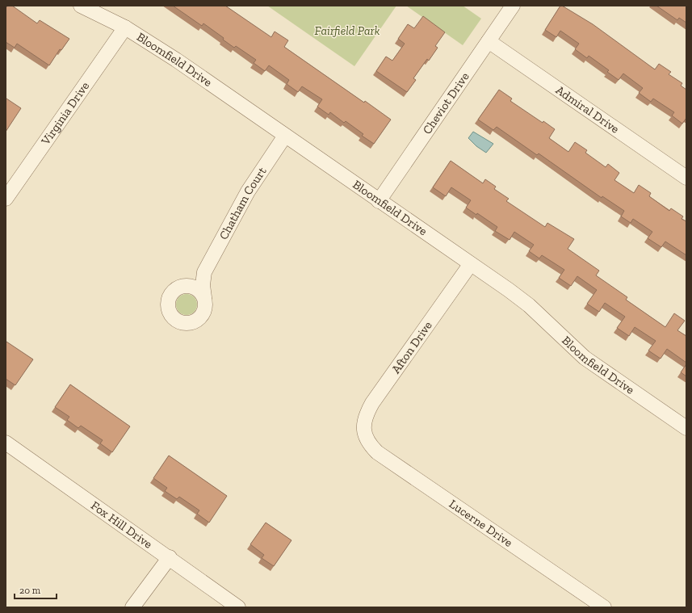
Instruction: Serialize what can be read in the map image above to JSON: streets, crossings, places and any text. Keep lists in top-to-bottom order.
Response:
{
  "streets": {
    "street": [
      "Bloomfield Drive",
      "Cheviot Drive",
      "Admiral Drive",
      "Virginia Drive",
      "Chatham Court",
      "Afton Drive",
      "Lucerne Drive",
      "Fox Hill Drive"
    ]
  },
  "crossings": [
    ["Bloomfield Drive", "Cheviot Drive"],
    ["Bloomfield Drive", "Virginia Drive"],
    ["Bloomfield Drive", "Chatham Court"],
    ["Bloomfield Drive", "Afton Drive"],
    ["Cheviot Drive", "Admiral Drive"],
    ["Afton Drive", "Lucerne Drive"]
  ],
  "parks": ["Fairfield Park"],
  "scale_bar": "20 m"
}
